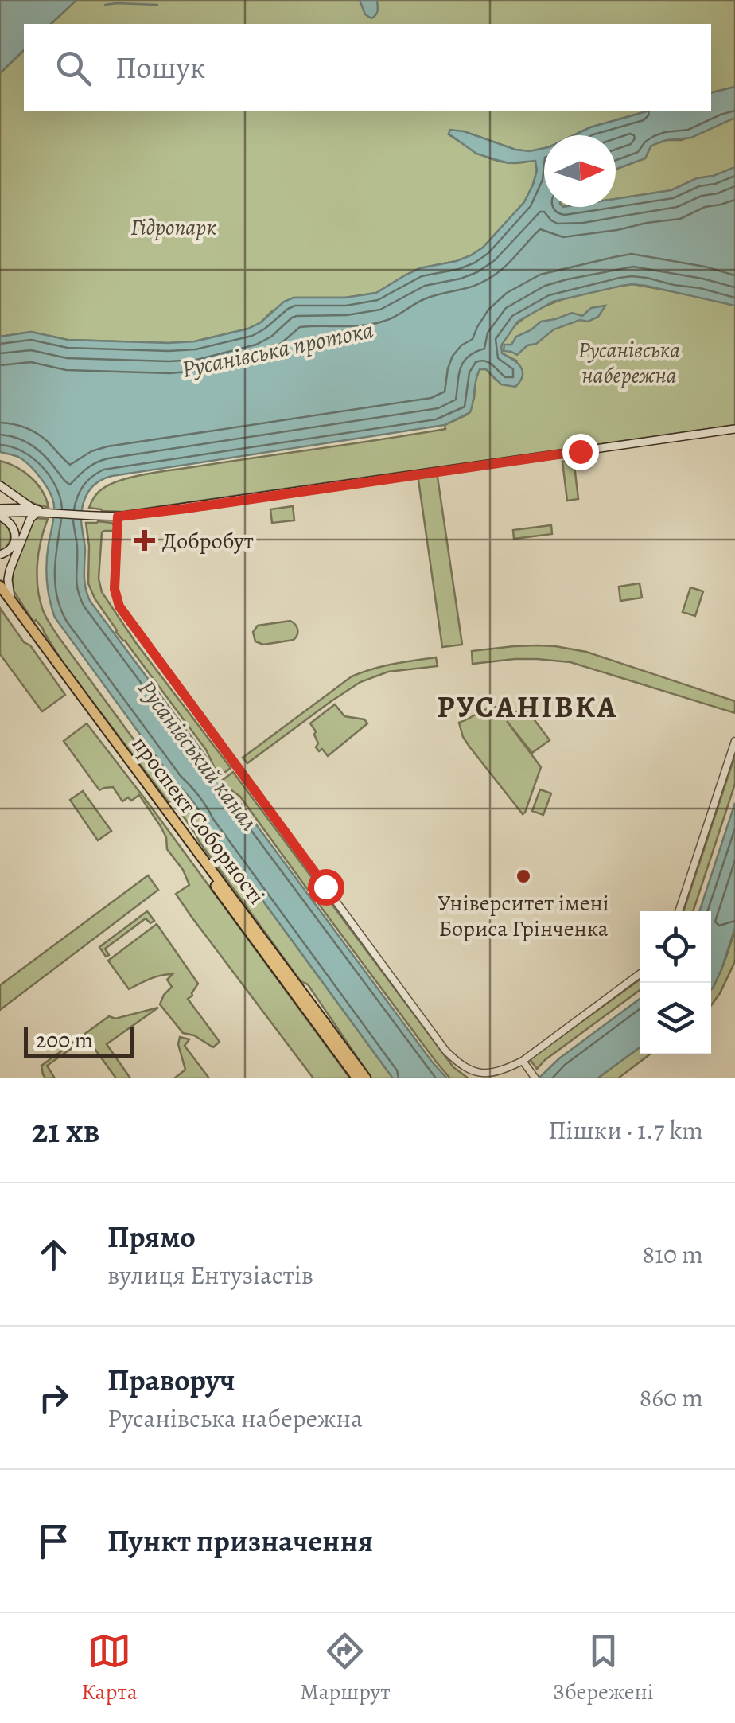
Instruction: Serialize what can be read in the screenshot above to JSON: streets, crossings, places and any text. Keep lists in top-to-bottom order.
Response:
{
  "streets": {
    "highway": ["проспект Соборності"]
  },
  "districts": ["РУСАНІВКА"],
  "water": ["Русанівська протока", "Русанівський канал"],
  "parks": ["Гідропарк", "Русанівська набережна"],
  "places": {
    "health": ["Добробут"],
    "other": ["Університет імені Бориса Грінченка"]
  },
  "scale_bar": "200 m",
  "north": "right",
  "page": {
    "search": "Пошук",
    "scale": "200 m",
    "heading": ["21 хв", "Пішки · 1.7 km"],
    "list": [
      ["Прямо", "вулиця Ентузіастів", "810 m"],
      ["Праворуч", "Русанівська набережна", "860 m"],
      "Пункт призначення"
    ],
    "nav": ["Карта", "Маршрут", "Збережені"]
  }
}
